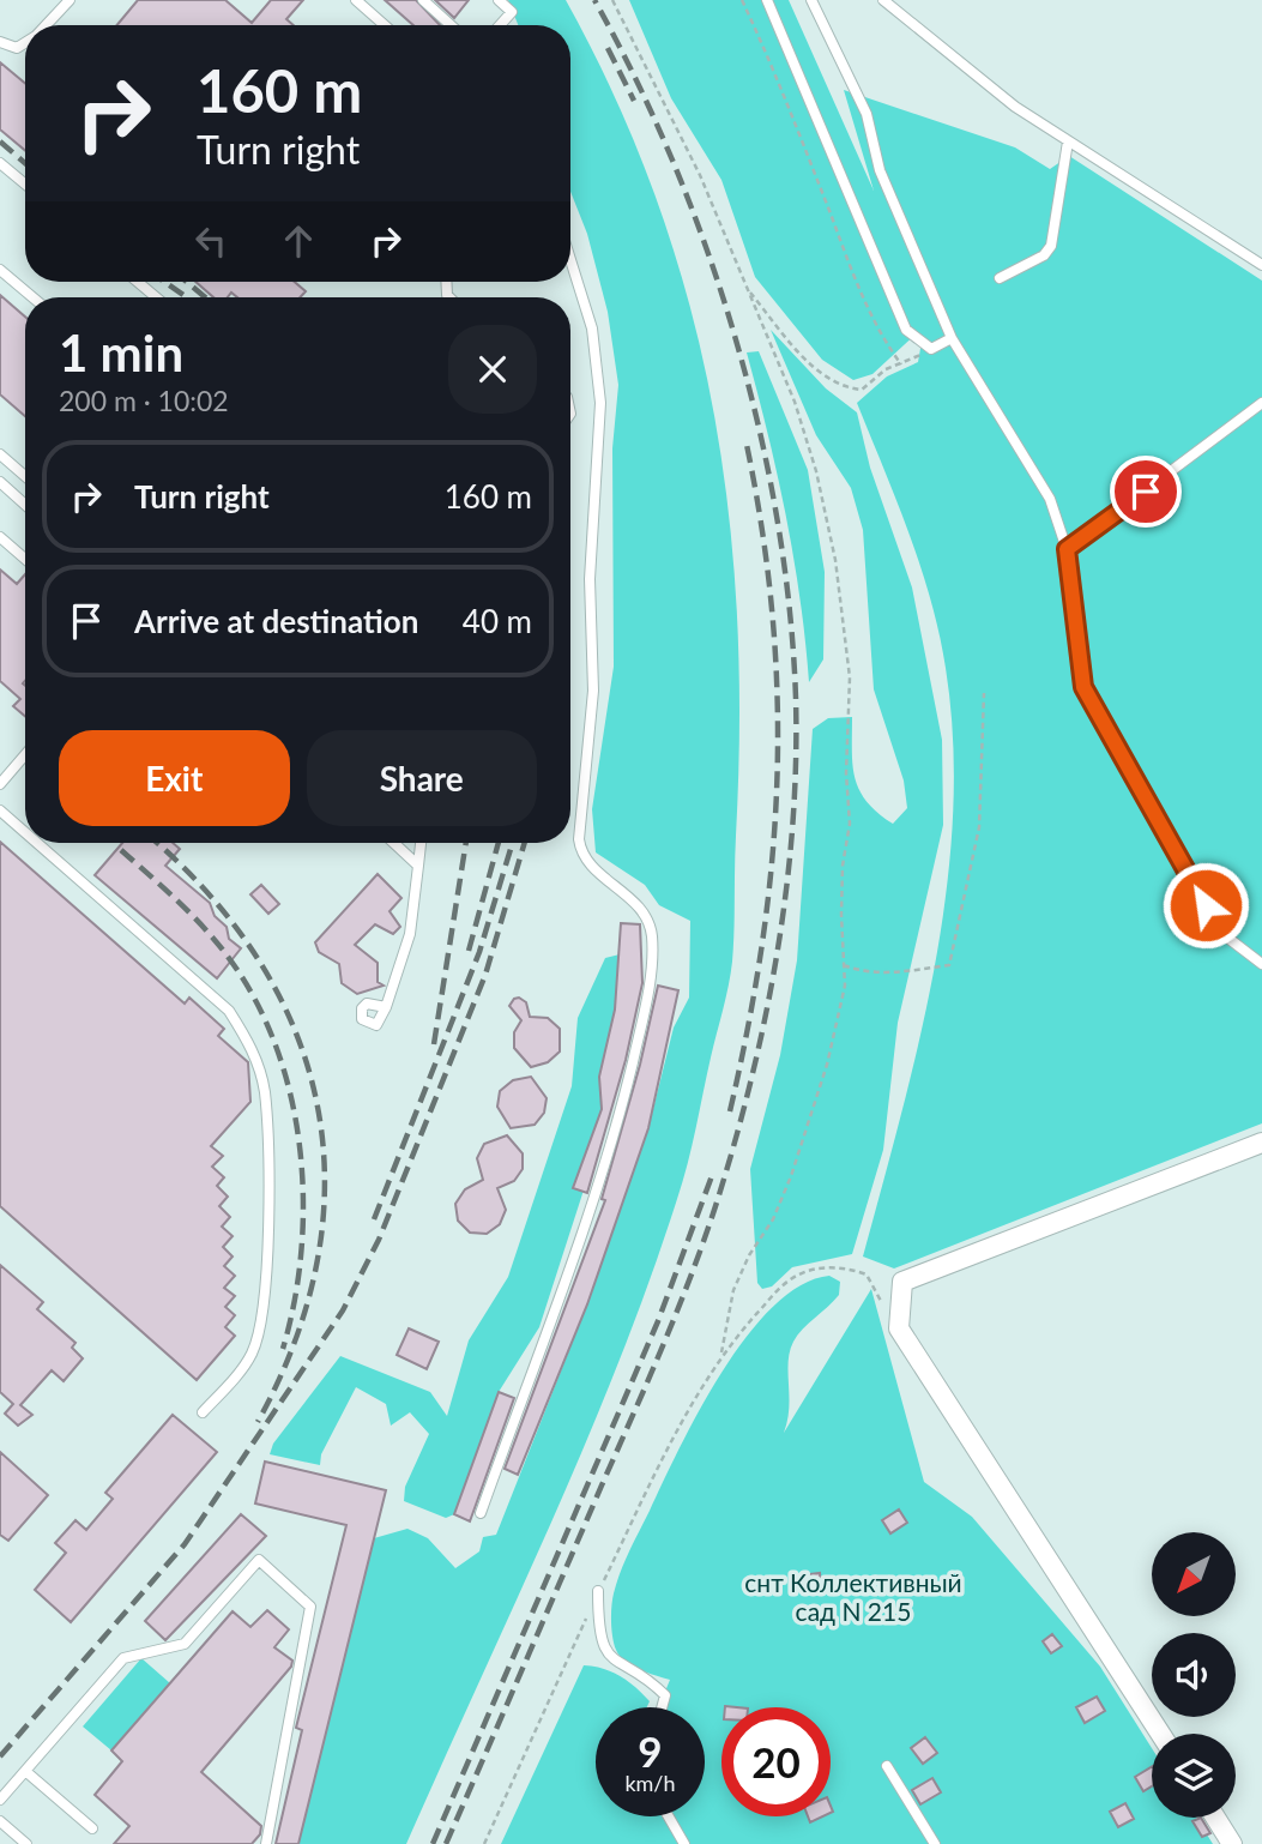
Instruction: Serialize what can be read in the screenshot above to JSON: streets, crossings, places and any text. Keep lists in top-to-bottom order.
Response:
{
  "parks": ["снт Коллективный сад N 215"],
  "north": "bottom left",
  "page": {
    "turn": ["160 m", "Turn right"],
    "heading": ["1 min", "200 m · 10:02"],
    "list": [
      {
        "name": "Turn right",
        "value": "160 m"
      },
      {
        "name": "Arrive at destination",
        "value": "40 m"
      }
    ],
    "buttons": ["Exit", "Share"],
    "speed": "9 km/h",
    "limit": "20"
  }
}
